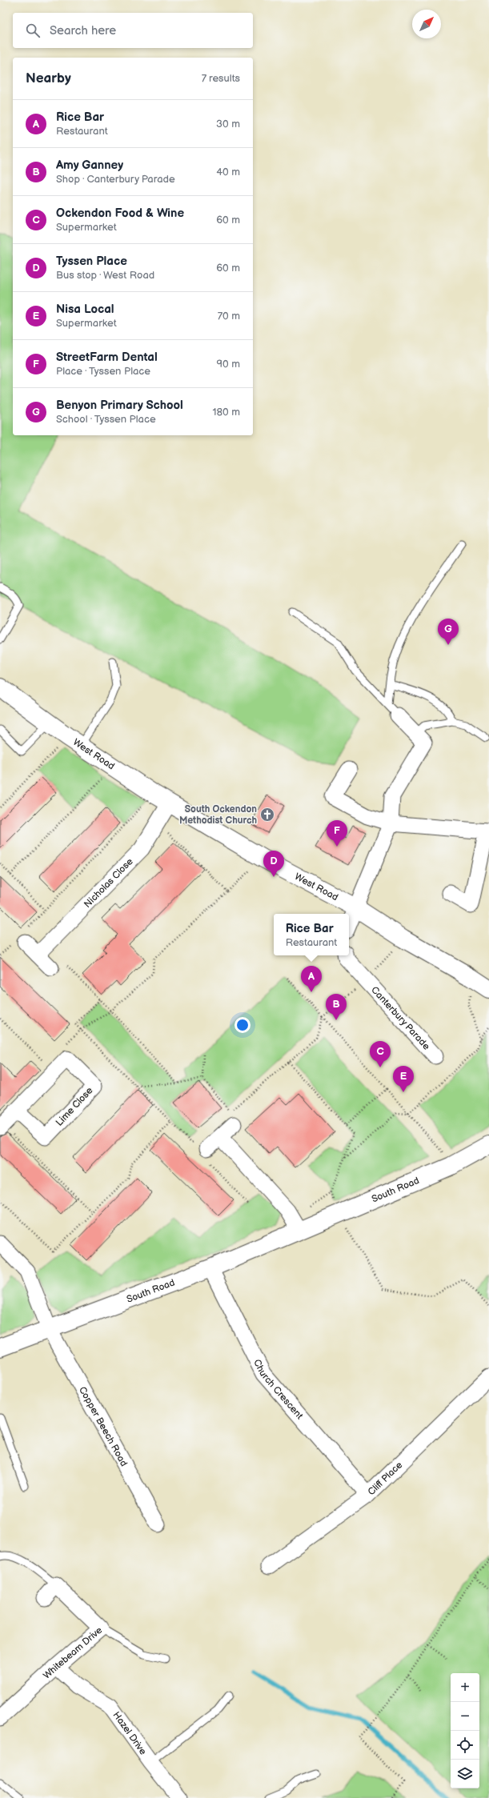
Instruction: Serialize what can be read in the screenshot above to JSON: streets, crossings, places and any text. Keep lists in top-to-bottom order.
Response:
{
  "streets": {
    "street": [
      "West Road",
      "Nicholas Close",
      "Canterbury Parade",
      "Lime Close",
      "South Road",
      "Church Crescent",
      "Copper Beech Road",
      "Cliff Place",
      "Whitebeam Drive",
      "Hazel Drive"
    ]
  },
  "crossings": [
    ["West Road", "Nicholas Close"],
    ["South Road", "Church Crescent"],
    ["South Road", "Copper Beech Road"],
    ["Church Crescent", "Cliff Place"],
    ["Whitebeam Drive", "Hazel Drive"]
  ],
  "places": {
    "church": ["South Ockendon Methodist Church"]
  },
  "north": "top right",
  "page": {
    "search": "Search here",
    "heading": ["Nearby", "7 results"],
    "list": [
      {
        "mark": "A",
        "name": "Rice Bar",
        "note": "Restaurant",
        "value": "30 m"
      },
      {
        "mark": "B",
        "name": "Amy Ganney",
        "note": "Shop · Canterbury Parade",
        "value": "40 m"
      },
      {
        "mark": "C",
        "name": "Ockendon Food & Wine",
        "note": "Supermarket",
        "value": "60 m"
      },
      {
        "mark": "D",
        "name": "Tyssen Place",
        "note": "Bus stop · West Road",
        "value": "60 m"
      },
      {
        "mark": "E",
        "name": "Nisa Local",
        "note": "Supermarket",
        "value": "70 m"
      },
      {
        "mark": "F",
        "name": "StreetFarm Dental",
        "note": "Place · Tyssen Place",
        "value": "90 m"
      },
      {
        "mark": "G",
        "name": "Benyon Primary School",
        "note": "School · Tyssen Place",
        "value": "180 m"
      }
    ],
    "pins": [
      "G",
      "F",
      "D",
      "A",
      "B",
      "C",
      "E"
    ],
    "popup": ["Rice Bar", "Restaurant"],
    "map_buttons": ["+", "−"]
  }
}
